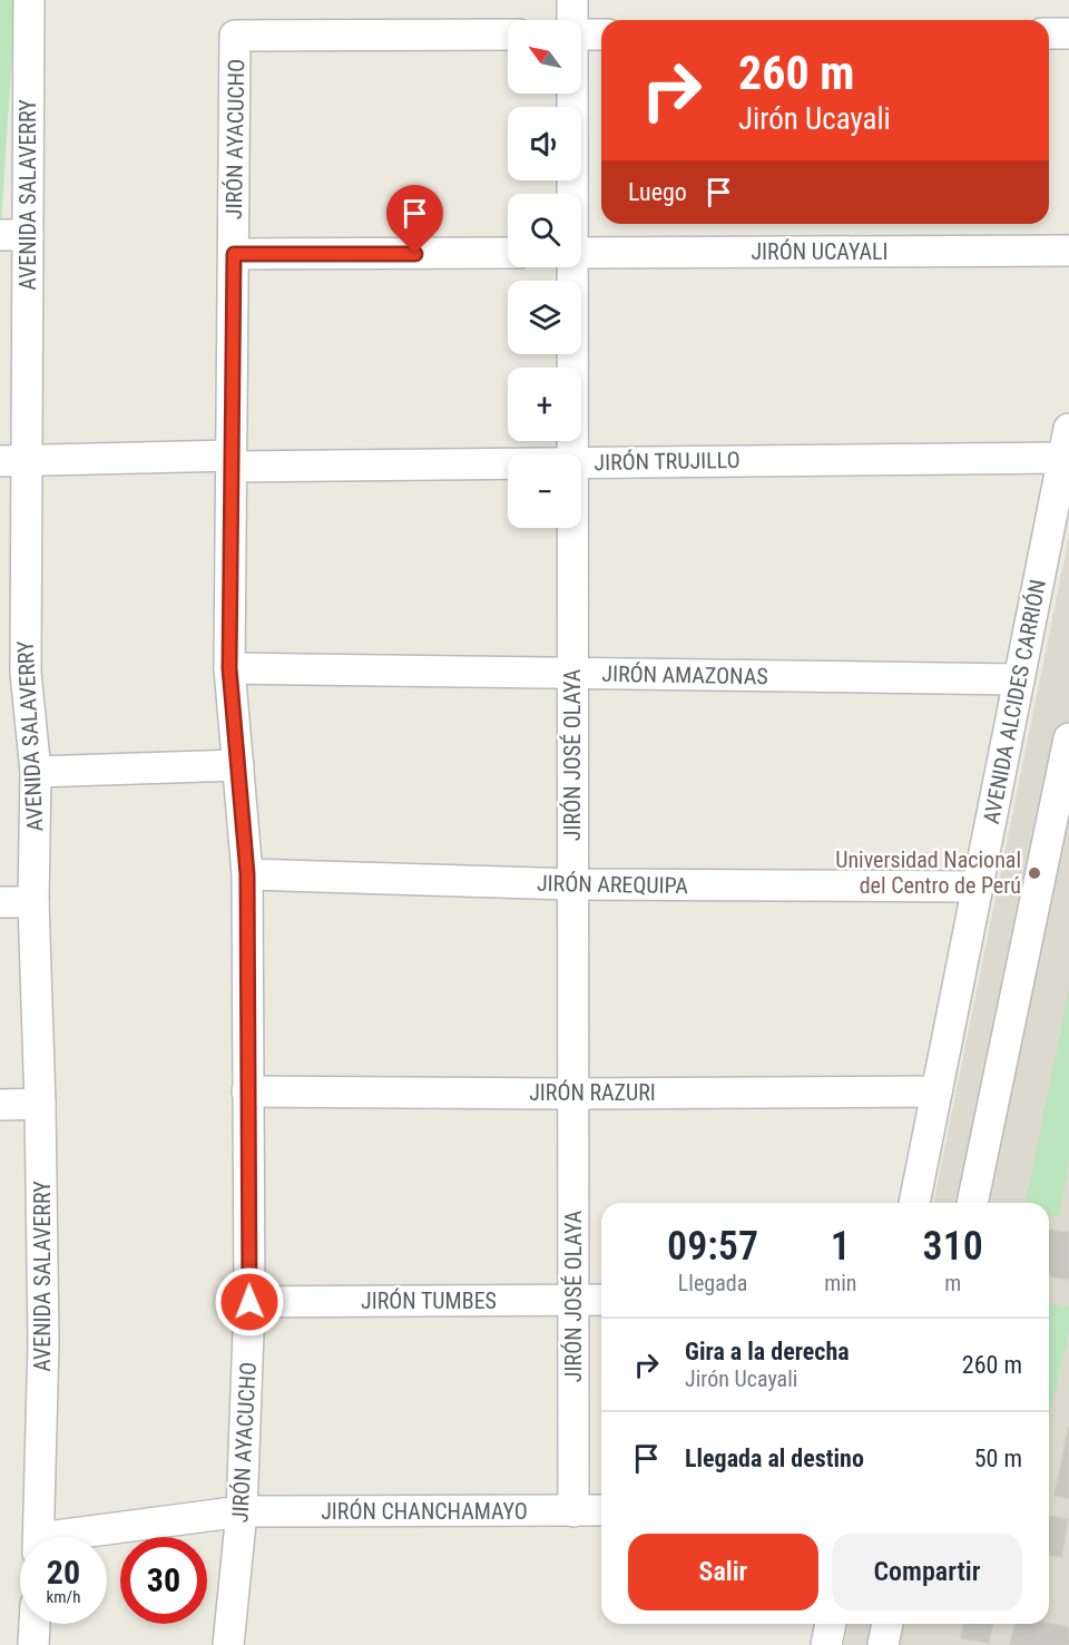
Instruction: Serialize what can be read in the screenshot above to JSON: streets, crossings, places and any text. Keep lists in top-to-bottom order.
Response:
{
  "streets": {
    "street": [
      "JIRÓN AYACUCHO",
      "AVENIDA SALAVERRY",
      "JIRÓN UCAYALI",
      "JIRÓN TRUJILLO",
      "JIRÓN AMAZONAS",
      "AVENIDA ALCIDES CARRIÓN",
      "JIRÓN JOSÉ OLAYA",
      "JIRÓN AREQUIPA",
      "JIRÓN RAZURI",
      "JIRÓN TUMBES",
      "JIRÓN CHANCHAMAYO"
    ]
  },
  "crossings": [
    ["JIRÓN AYACUCHO", "JIRÓN TRUJILLO"],
    ["JIRÓN AYACUCHO", "JIRÓN AMAZONAS"],
    ["JIRÓN AYACUCHO", "JIRÓN AREQUIPA"],
    ["JIRÓN AYACUCHO", "JIRÓN RAZURI"],
    ["JIRÓN AYACUCHO", "JIRÓN TUMBES"],
    ["JIRÓN AYACUCHO", "JIRÓN CHANCHAMAYO"],
    ["AVENIDA SALAVERRY", "JIRÓN TRUJILLO"],
    ["JIRÓN TRUJILLO", "AVENIDA ALCIDES CARRIÓN"],
    ["JIRÓN AMAZONAS", "AVENIDA ALCIDES CARRIÓN"],
    ["JIRÓN AMAZONAS", "JIRÓN JOSÉ OLAYA"],
    ["AVENIDA ALCIDES CARRIÓN", "JIRÓN AREQUIPA"],
    ["AVENIDA ALCIDES CARRIÓN", "JIRÓN RAZURI"],
    ["JIRÓN JOSÉ OLAYA", "JIRÓN AREQUIPA"],
    ["JIRÓN JOSÉ OLAYA", "JIRÓN RAZURI"],
    ["JIRÓN JOSÉ OLAYA", "JIRÓN TUMBES"],
    ["JIRÓN JOSÉ OLAYA", "JIRÓN CHANCHAMAYO"]
  ],
  "places": ["Universidad Nacional del Centro de Perú"],
  "north": "top left",
  "page": {
    "map_buttons": ["+", "−"],
    "turn": ["260 m", "Jirón Ucayali"],
    "then": "Luego",
    "eta": [
      "09:57",
      "Llegada",
      "1",
      "min",
      "310",
      "m"
    ],
    "list": [
      {
        "name": "Gira a la derecha",
        "note": "Jirón Ucayali",
        "value": "260 m"
      },
      {
        "name": "Llegada al destino",
        "value": "50 m"
      }
    ],
    "buttons": ["Salir", "Compartir"],
    "speed": "20 km/h",
    "limit": "30"
  }
}
